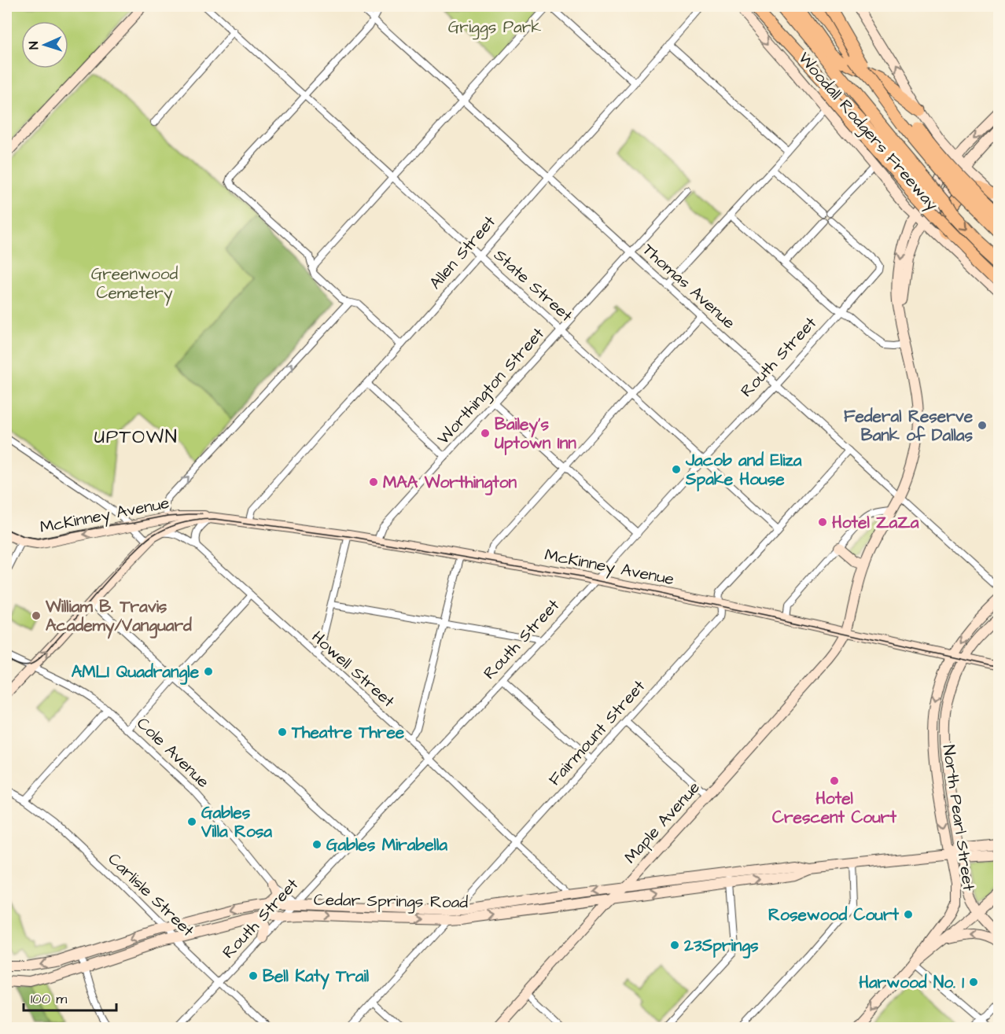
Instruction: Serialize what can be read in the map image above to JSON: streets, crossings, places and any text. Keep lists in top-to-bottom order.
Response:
{
  "streets": {
    "highway": ["Woodall Rodgers Freeway"],
    "main road": [
      "McKinney Avenue",
      "North Pearl Street",
      "Maple Avenue",
      "Cedar Springs Road"
    ],
    "street": [
      "Allen Street",
      "State Street",
      "Thomas Avenue",
      "Routh Street",
      "Worthington Street",
      "Howell Street",
      "Fairmount Street",
      "Cole Avenue",
      "Carlisle Street"
    ]
  },
  "crossings": [
    ["Woodall Rodgers Freeway", "Maple Avenue"],
    ["Allen Street", "State Street"],
    ["Allen Street", "Thomas Avenue"],
    ["Allen Street", "McKinney Avenue"],
    ["State Street", "Routh Street"],
    ["State Street", "Worthington Street"],
    ["State Street", "Fairmount Street"],
    ["Thomas Avenue", "Routh Street"],
    ["Thomas Avenue", "Worthington Street"],
    ["Thomas Avenue", "Fairmount Street"],
    ["Thomas Avenue", "Maple Avenue"],
    ["Routh Street", "McKinney Avenue"],
    ["Routh Street", "Howell Street"],
    ["Routh Street", "Cole Avenue"],
    ["Routh Street", "Carlisle Street"],
    ["Routh Street", "Cedar Springs Road"],
    ["Worthington Street", "McKinney Avenue"],
    ["McKinney Avenue", "Howell Street"],
    ["McKinney Avenue", "Fairmount Street"],
    ["McKinney Avenue", "North Pearl Street"],
    ["McKinney Avenue", "Maple Avenue"],
    ["Howell Street", "Fairmount Street"],
    ["Howell Street", "Cedar Springs Road"],
    ["Fairmount Street", "Cedar Springs Road"],
    ["Cole Avenue", "Cedar Springs Road"],
    ["North Pearl Street", "Cedar Springs Road"],
    ["Maple Avenue", "Cedar Springs Road"],
    ["Carlisle Street", "Cedar Springs Road"]
  ],
  "districts": ["UPTOWN"],
  "parks": ["Griggs Park", "Greenwood Cemetery"],
  "places": [
    "Federal Reserve Bank of Dallas",
    "Bailey's Uptown Inn",
    "Jacob and Eliza Spake House",
    "MAA Worthington",
    "Hotel ZaZa",
    "William B. Travis Academy/Vanguard",
    "AMLI Quadrangle",
    "Theatre Three",
    "Hotel Crescent Court",
    "Gables Villa Rosa",
    "Gables Mirabella",
    "Rosewood Court",
    "23Springs",
    "Bell Katy Trail",
    "Harwood No. 1"
  ],
  "scale_bar": "100 m",
  "north": "left"
}
